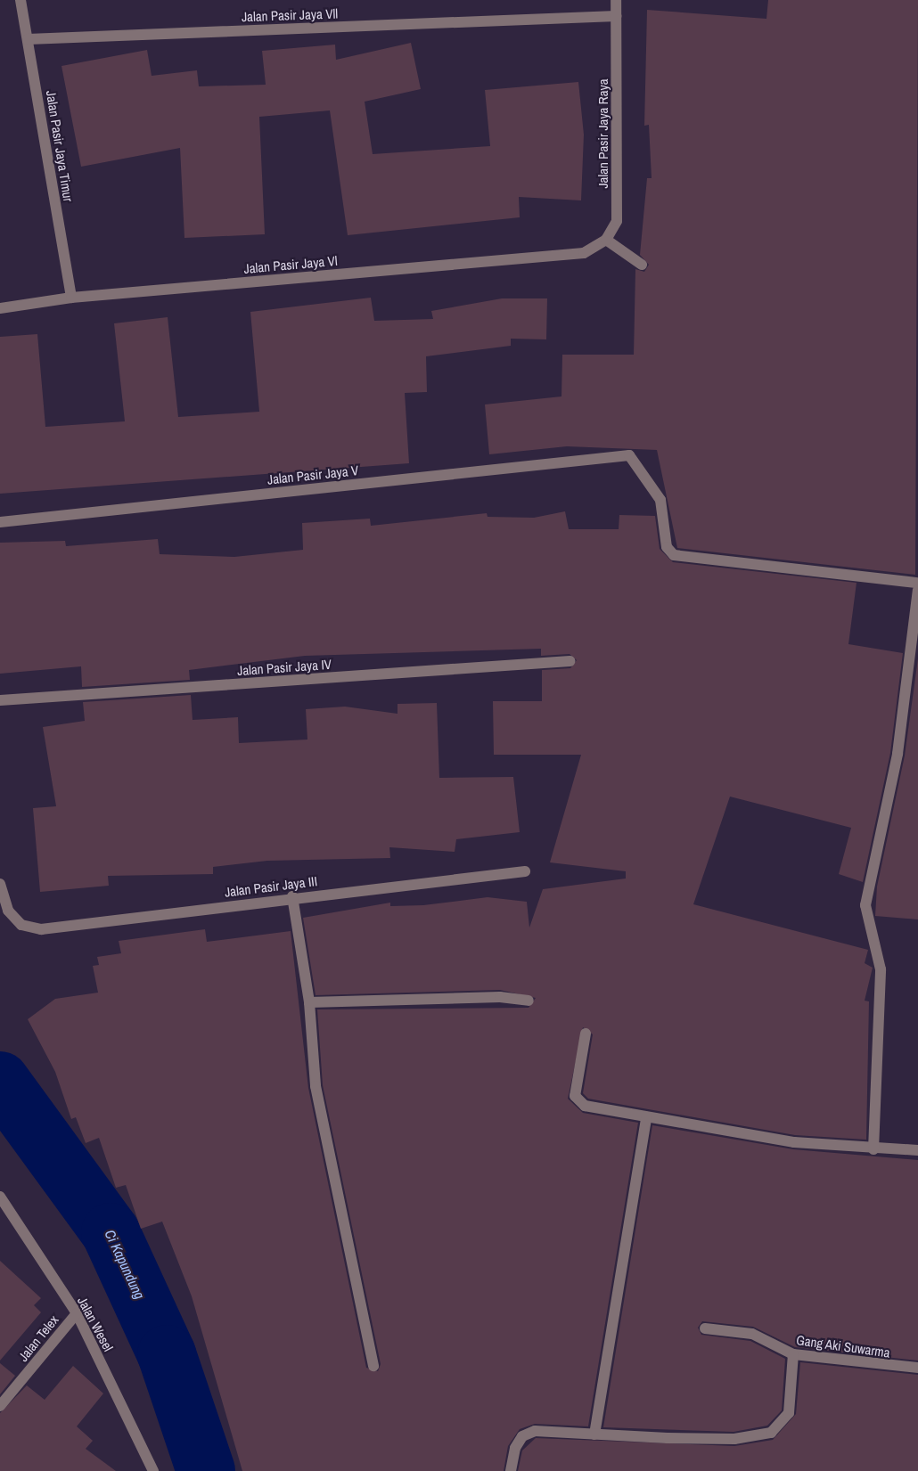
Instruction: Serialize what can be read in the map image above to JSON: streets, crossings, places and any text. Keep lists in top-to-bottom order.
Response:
{
  "streets": {
    "street": [
      "Jalan Pasir Jaya Vll",
      "Jalan Pasir Jaya Raya",
      "Jalan Pasir Jaya Timur",
      "Jalan Pasir Jaya Vl",
      "Jalan Pasir Jaya V",
      "Jalan Pasir Jaya IV",
      "Jalan Pasir Jaya III",
      "Jalan Wesel",
      "Jalan Telex",
      "Gang Aki Suwarma"
    ]
  },
  "crossings": [
    ["Jalan Pasir Jaya Vll", "Jalan Pasir Jaya Raya"],
    ["Jalan Pasir Jaya Vll", "Jalan Pasir Jaya Timur"],
    ["Jalan Pasir Jaya Raya", "Jalan Pasir Jaya Vl"],
    ["Jalan Pasir Jaya Timur", "Jalan Pasir Jaya Vl"],
    ["Jalan Wesel", "Jalan Telex"]
  ],
  "water": ["Ci Kapundung"]
}
